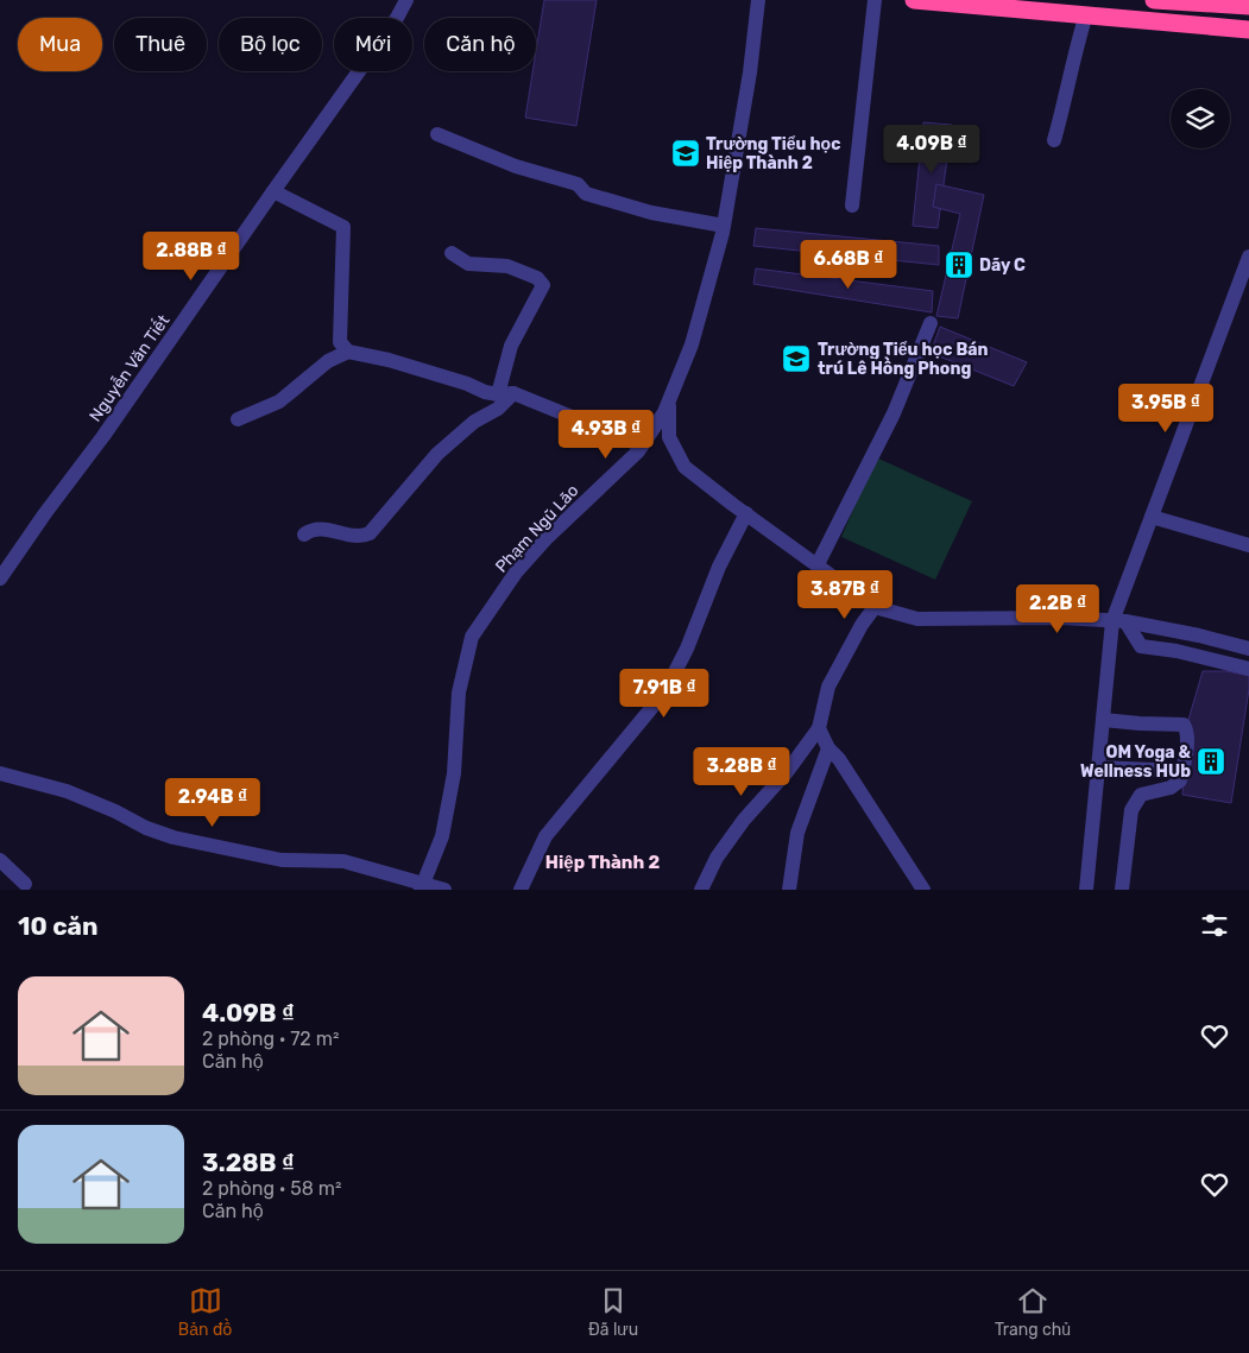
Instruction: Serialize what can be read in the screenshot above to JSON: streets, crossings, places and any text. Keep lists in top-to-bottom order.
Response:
{
  "streets": {
    "street": ["Nguyễn Văn Tiết", "Phạm Ngũ Lão"]
  },
  "districts": ["Hiệp Thành 2"],
  "places": {
    "school or university": ["Trường Tiểu học Hiệp Thành 2", "Trường Tiểu học Bán trú Lê Hồng Phong"],
    "building": ["Dãy C", "OM Yoga & Wellness HUb"]
  },
  "page": {
    "chip": [
      "Mua",
      "Thuê",
      "Bộ lọc",
      "Mới",
      "Căn hộ"
    ],
    "price": [
      "4.09B ₫",
      "2.88B ₫",
      "6.68B ₫",
      "3.95B ₫",
      "4.93B ₫",
      "3.87B ₫",
      "2.2B ₫",
      "7.91B ₫",
      "3.28B ₫",
      "2.94B ₫"
    ],
    "heading": "10 căn",
    "list": [
      {
        "name": "4.09B ₫",
        "note": "2 phòng · 72 m² · Căn hộ"
      },
      {
        "name": "3.28B ₫",
        "note": "2 phòng · 58 m² · Căn hộ"
      }
    ],
    "tabs": ["Bản đồ", "Đã lưu", "Trang chủ"]
  }
}
